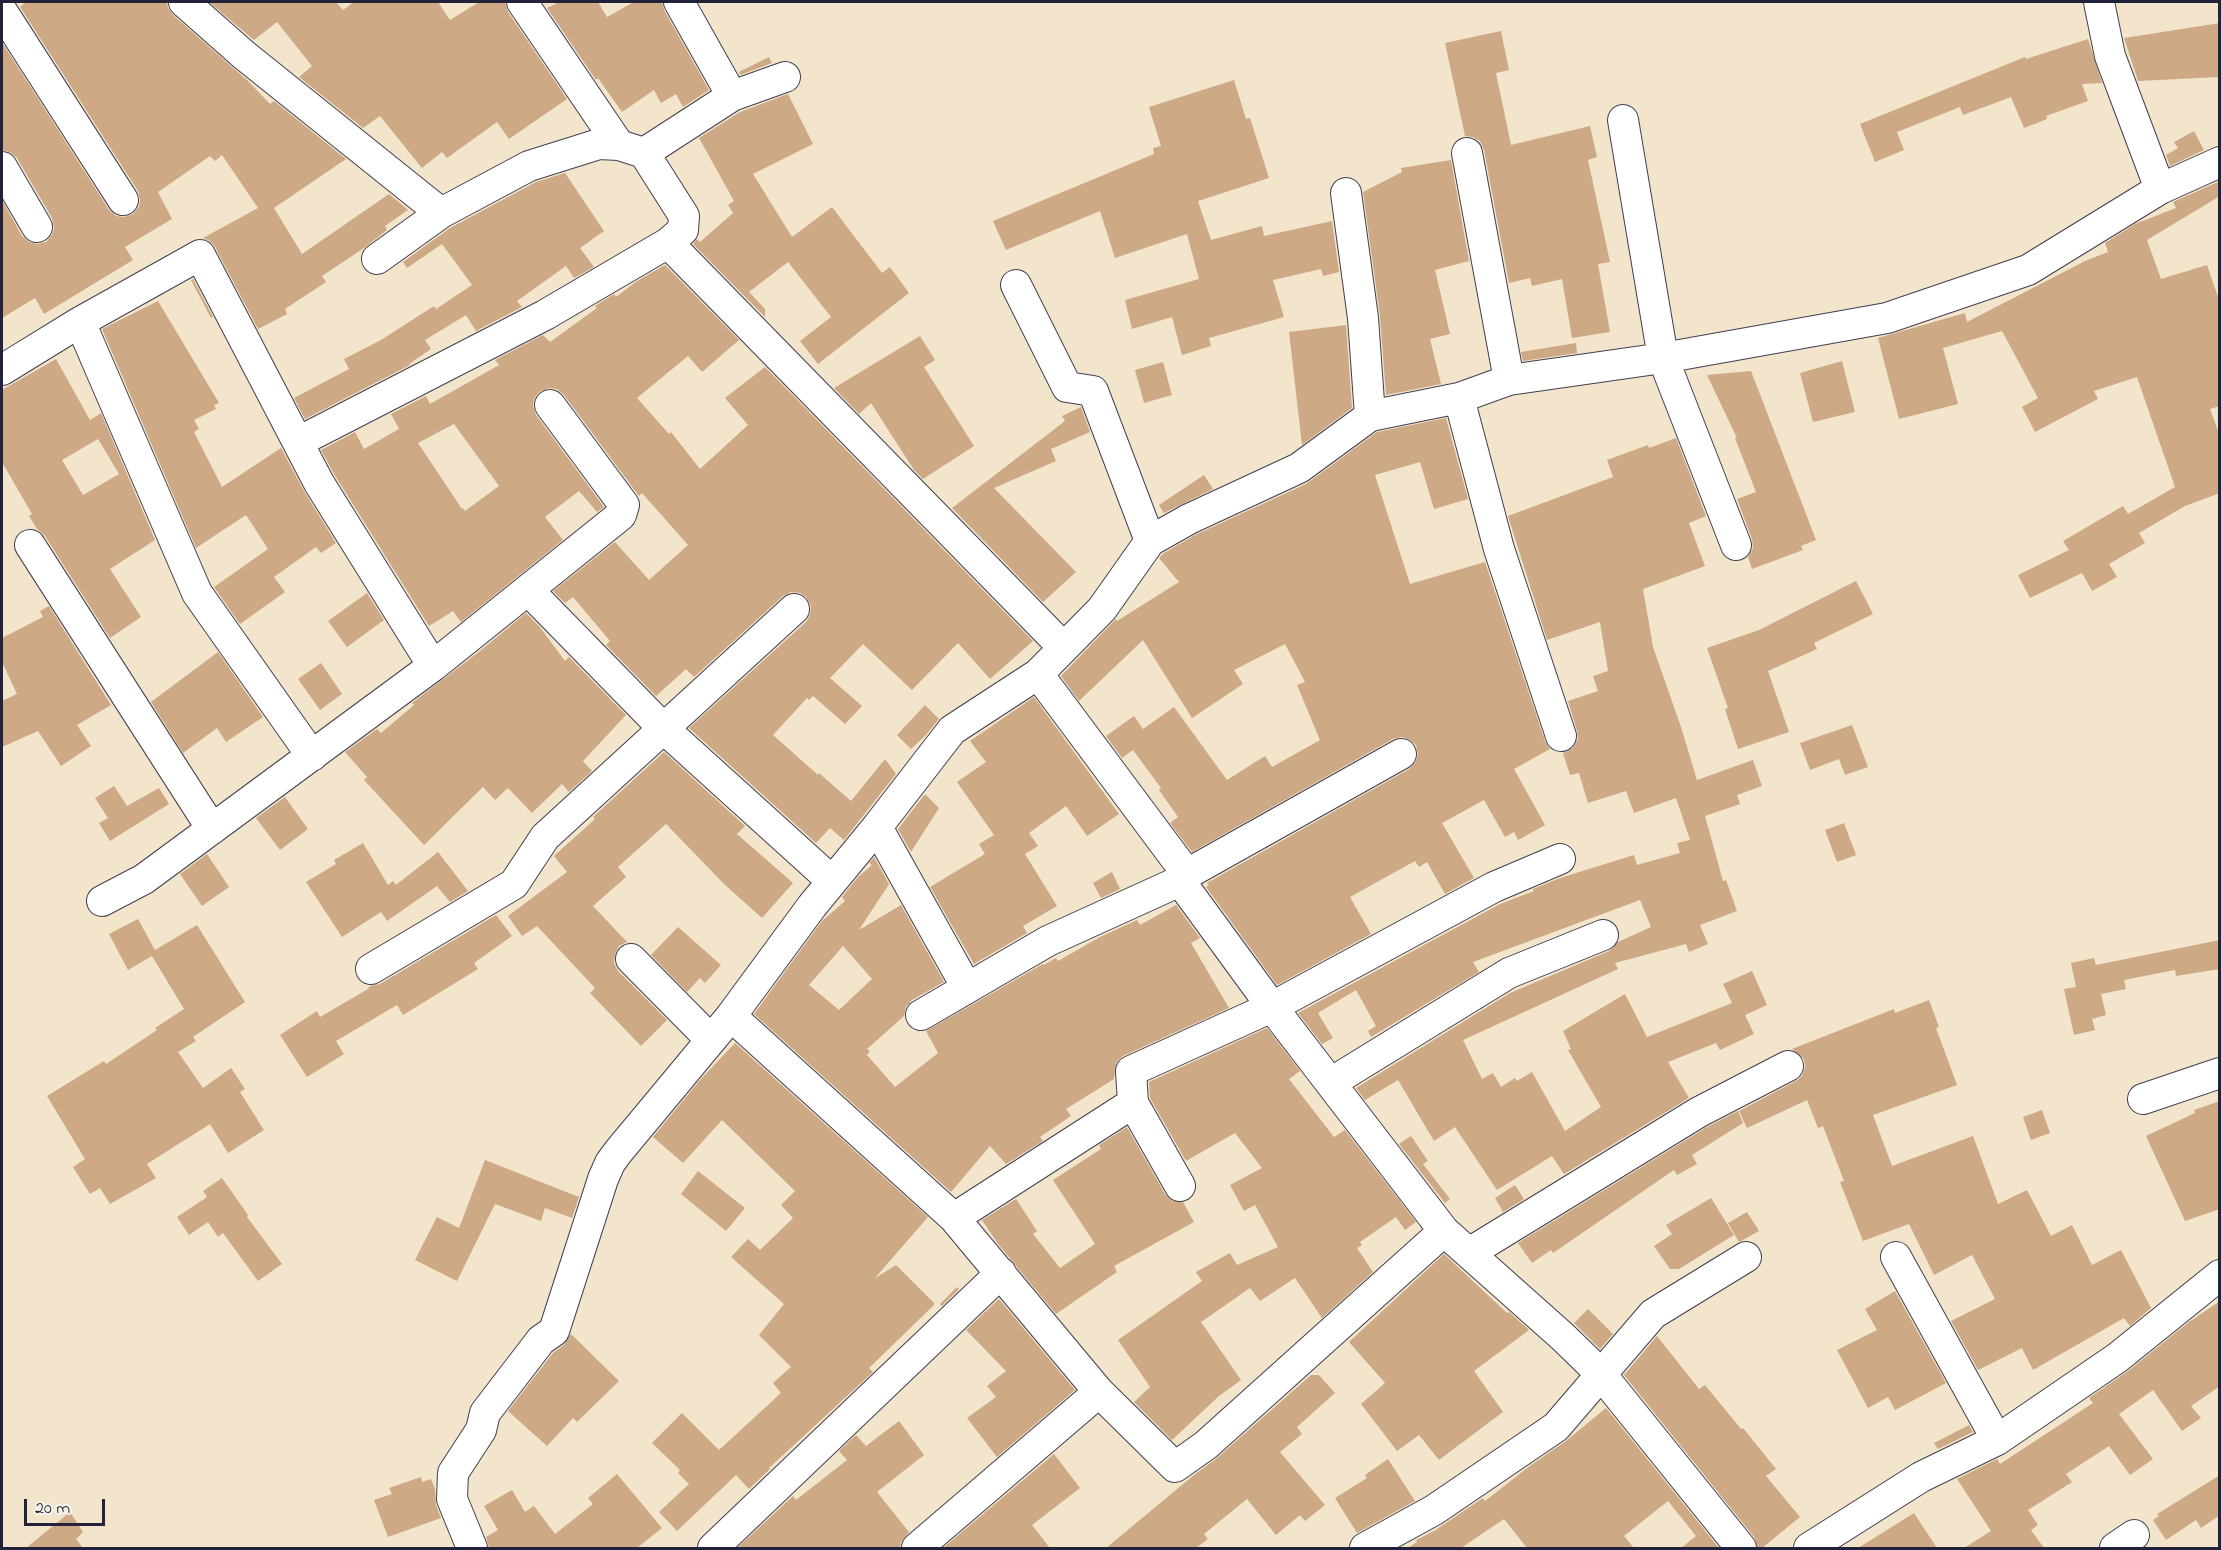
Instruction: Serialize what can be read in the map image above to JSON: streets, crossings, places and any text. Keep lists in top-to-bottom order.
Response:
{
  "scale_bar": "20 m"
}
